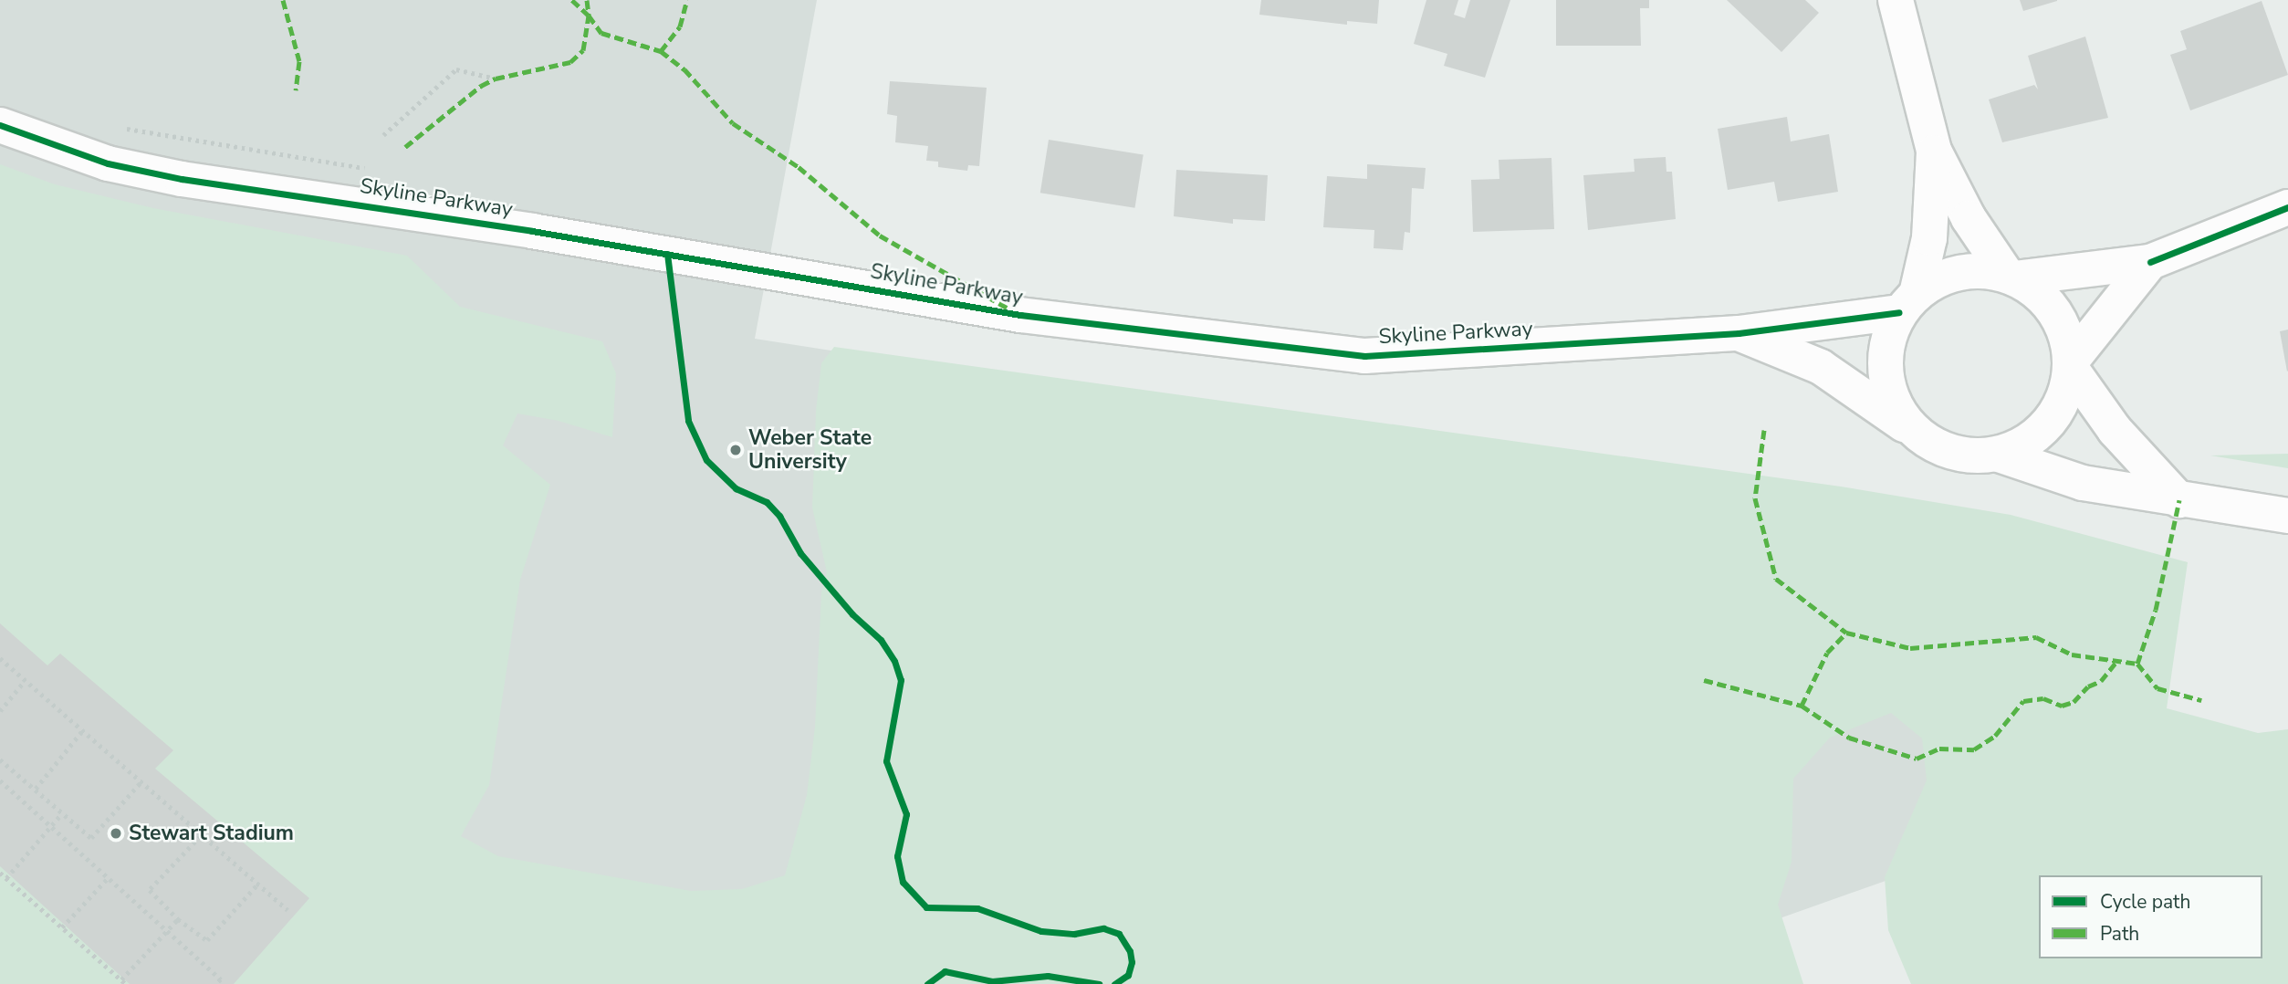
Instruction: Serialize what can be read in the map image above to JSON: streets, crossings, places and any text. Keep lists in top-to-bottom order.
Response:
{
  "streets": {
    "street": ["Skyline Parkway"]
  },
  "places": ["Weber State University", "Stewart Stadium"],
  "legend": ["Cycle path", "Path"]
}
